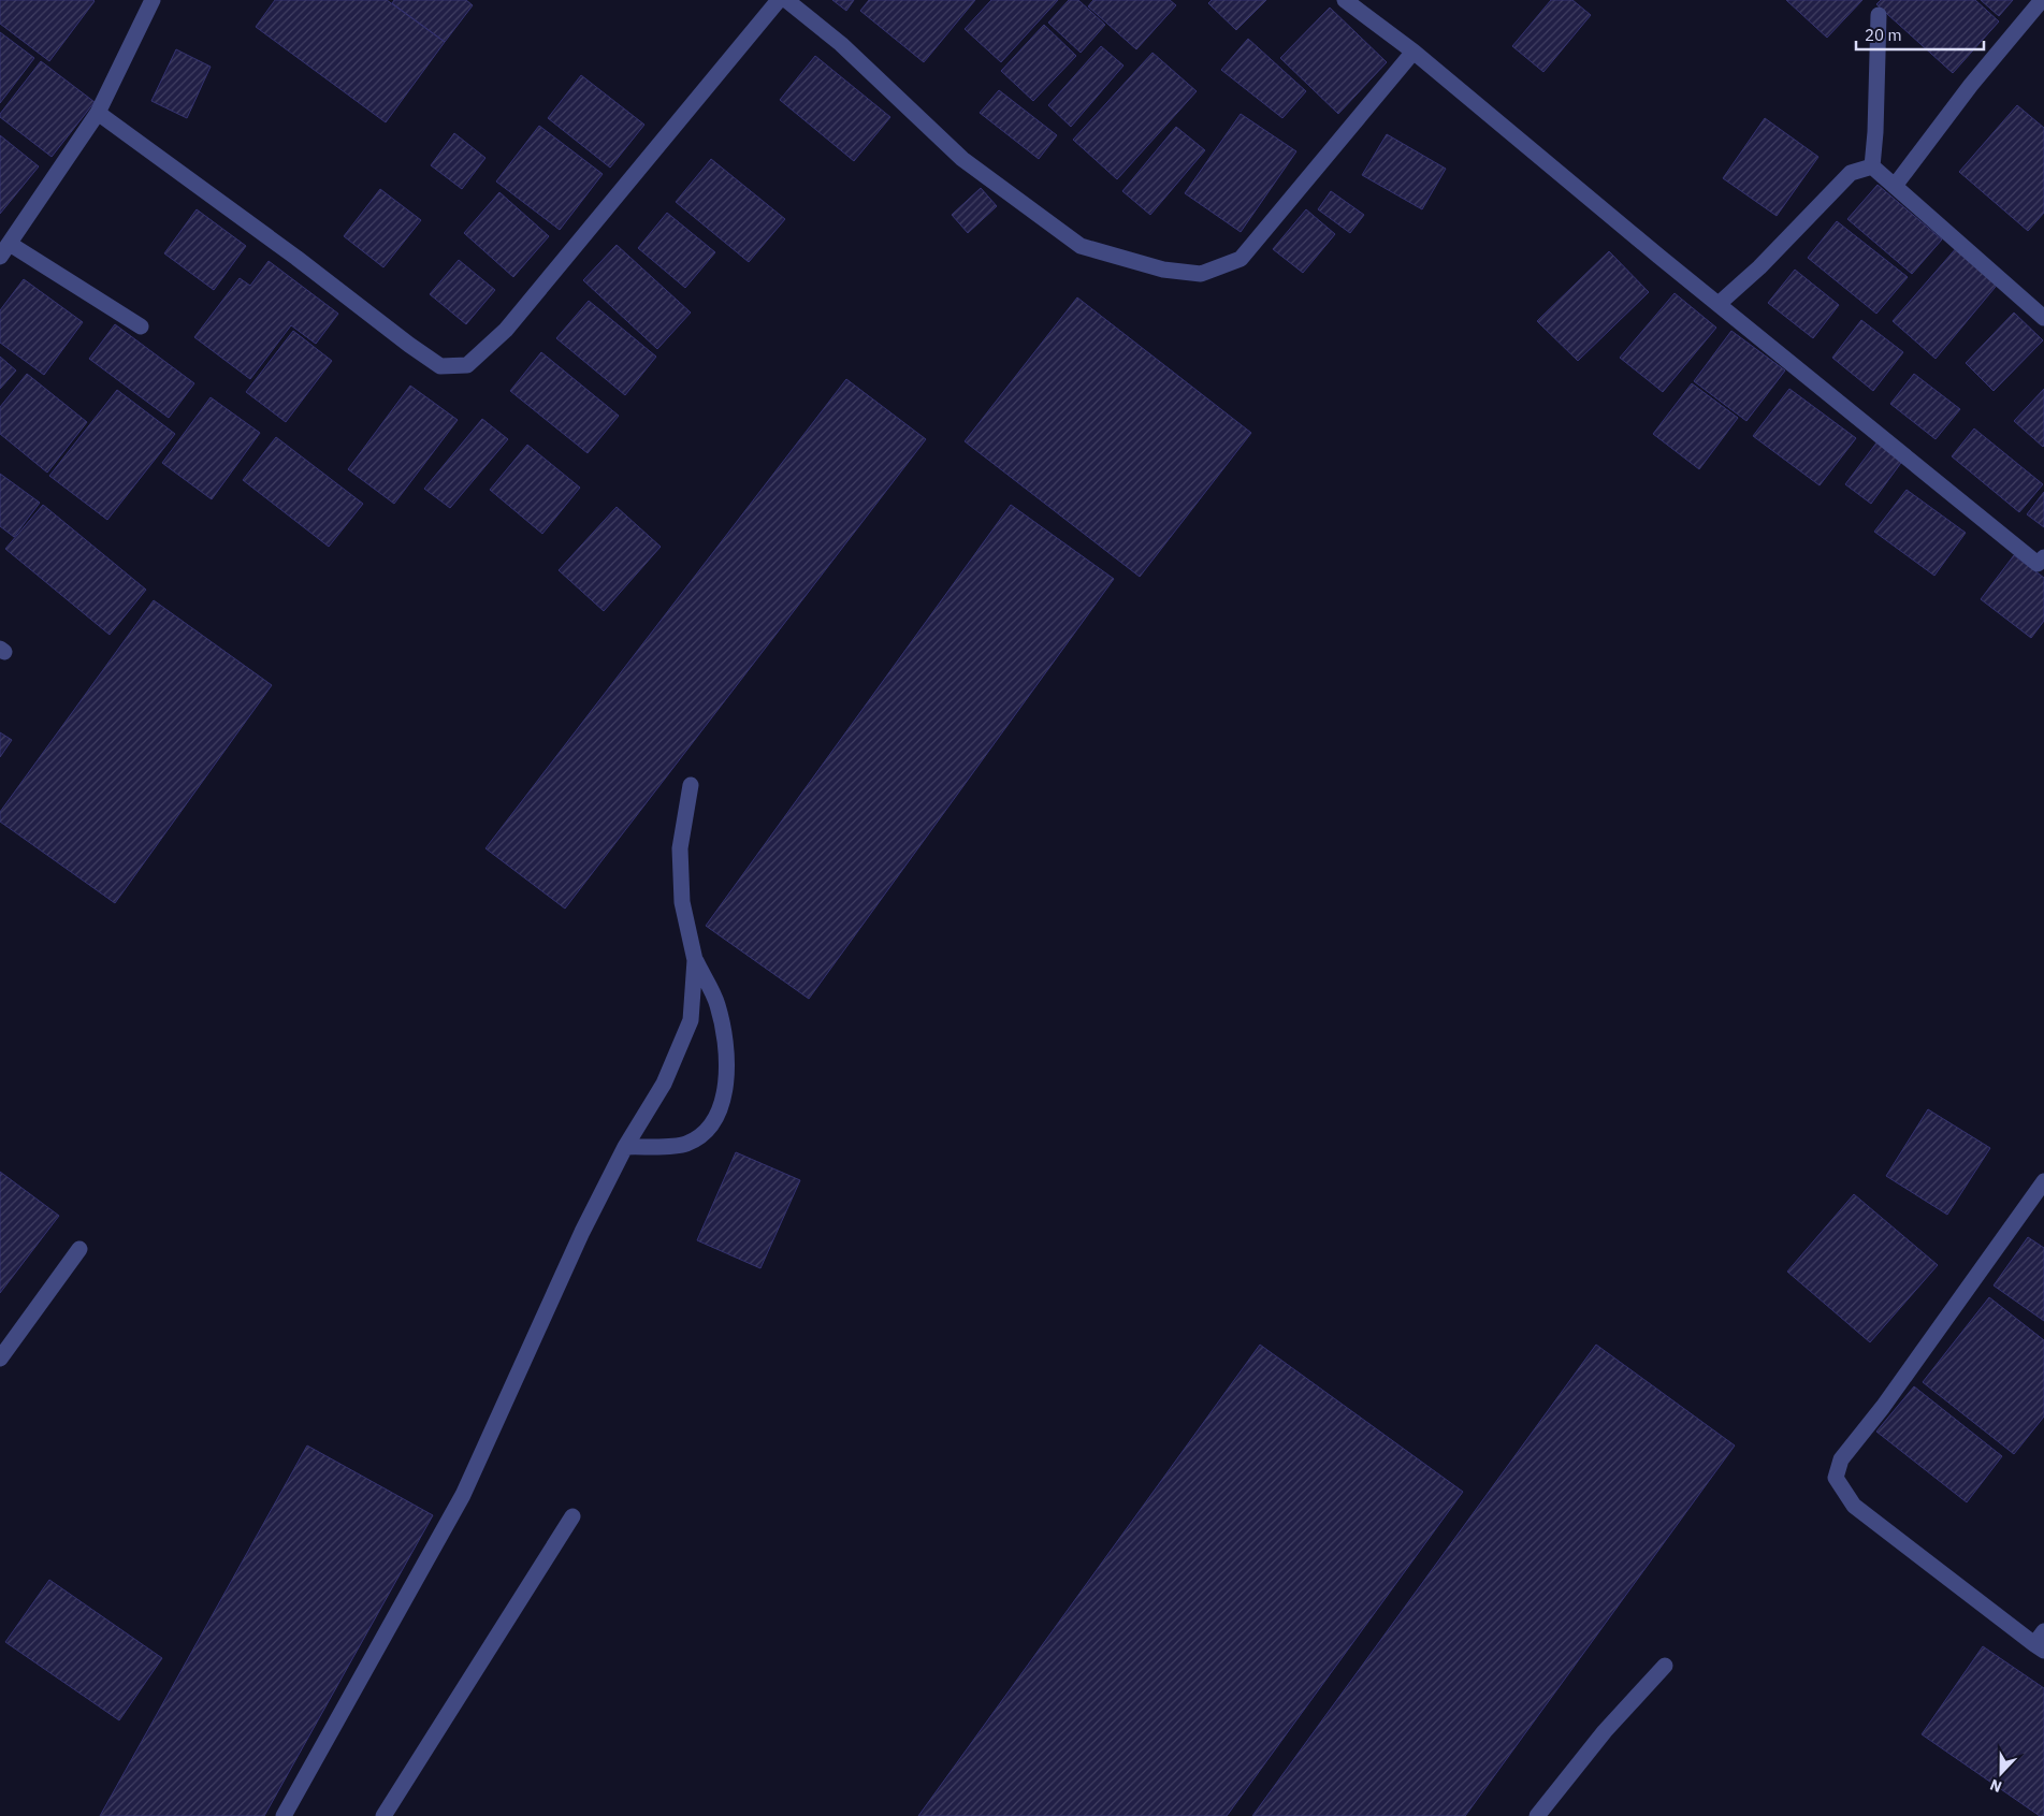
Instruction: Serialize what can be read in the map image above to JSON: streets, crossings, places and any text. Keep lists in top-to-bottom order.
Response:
{
  "scale_bar": "20 m",
  "north": "bottom"
}
